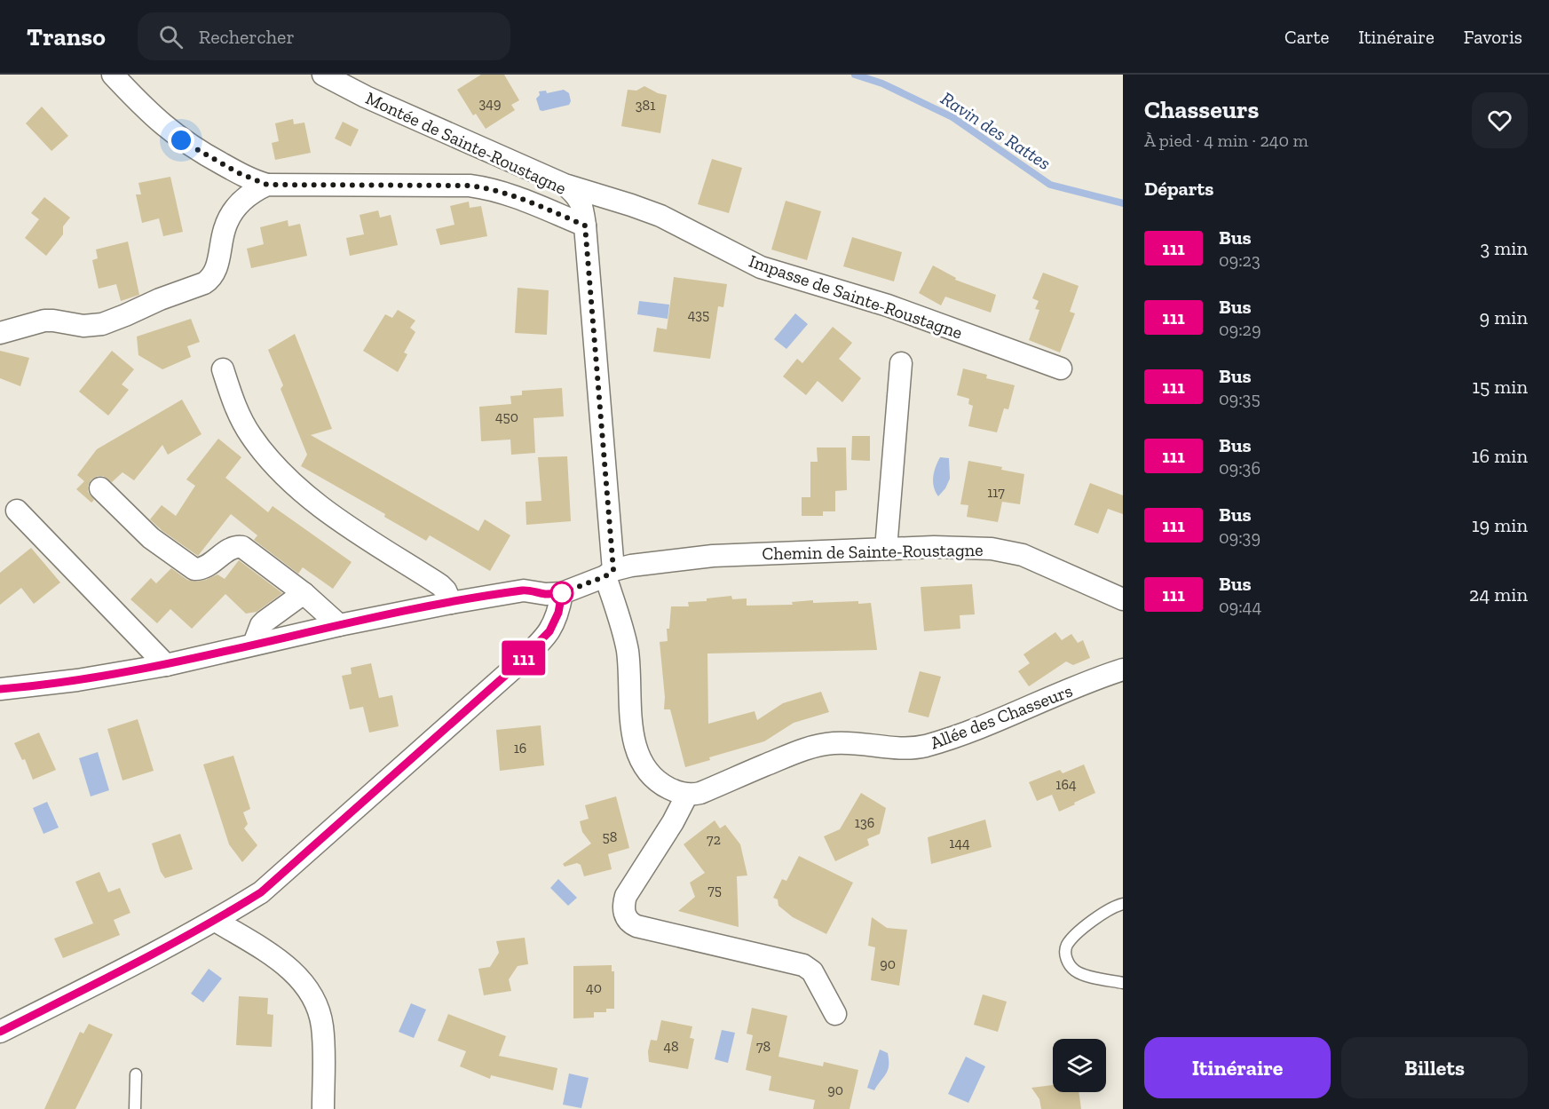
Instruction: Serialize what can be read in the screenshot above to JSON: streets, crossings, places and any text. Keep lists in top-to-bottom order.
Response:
{
  "streets": {
    "street": [
      "Montée de Sainte-Roustagne",
      "Impasse de Sainte-Roustagne",
      "Chemin de Sainte-Roustagne",
      "Allée des Chasseurs"
    ]
  },
  "crossings": [
    ["Montée de Sainte-Roustagne", "Impasse de Sainte-Roustagne"],
    ["Montée de Sainte-Roustagne", "Chemin de Sainte-Roustagne"]
  ],
  "water": ["Ravin des Rattes"],
  "lines": ["bus line 111"],
  "house_numbers": [
    "349",
    "381",
    "435",
    "450",
    "117",
    "16",
    "164",
    "136",
    "58",
    "72",
    "144",
    "75",
    "90",
    "40",
    "48",
    "78",
    "90"
  ],
  "page": {
    "header": "Transo",
    "search": "Rechercher",
    "nav": ["Carte", "Itinéraire", "Favoris"],
    "on_map": "111",
    "heading": [
      ["Chasseurs", "À pied · 4 min · 240 m"],
      "Départs"
    ],
    "list": [
      {
        "mark": "111",
        "name": "Bus",
        "note": "09:23",
        "value": "3 min"
      },
      {
        "mark": "111",
        "name": "Bus",
        "note": "09:29",
        "value": "9 min"
      },
      {
        "mark": "111",
        "name": "Bus",
        "note": "09:35",
        "value": "15 min"
      },
      {
        "mark": "111",
        "name": "Bus",
        "note": "09:36",
        "value": "16 min"
      },
      {
        "mark": "111",
        "name": "Bus",
        "note": "09:39",
        "value": "19 min"
      },
      {
        "mark": "111",
        "name": "Bus",
        "note": "09:44",
        "value": "24 min"
      }
    ],
    "buttons": ["Itinéraire", "Billets"]
  }
}
